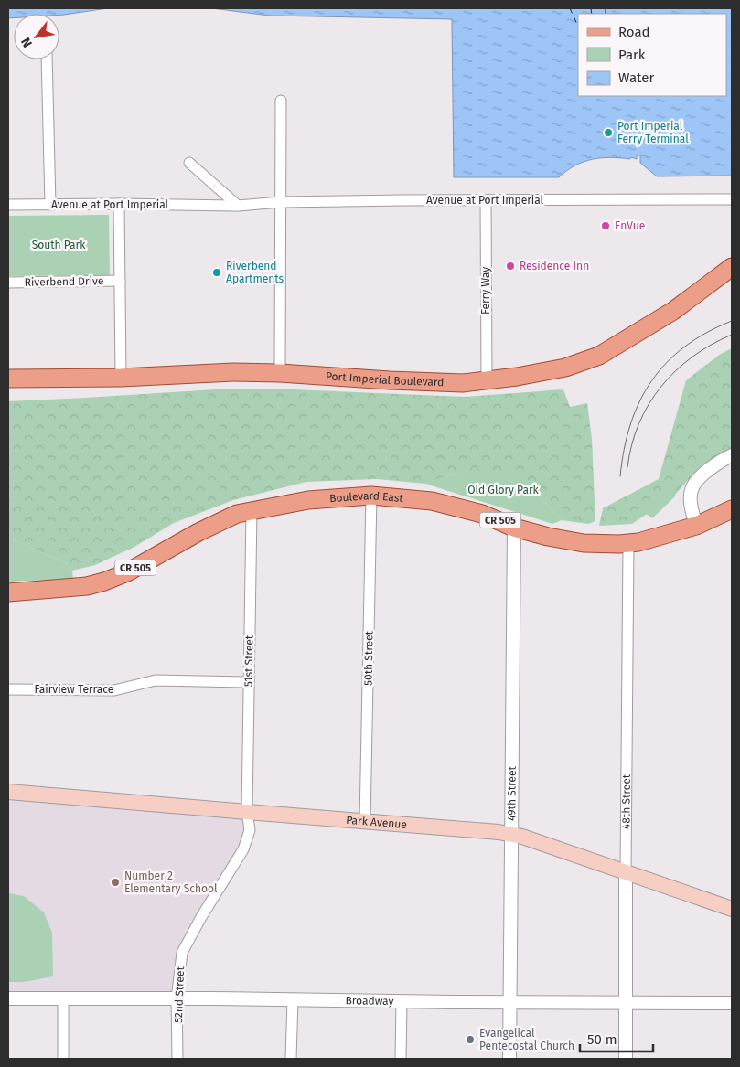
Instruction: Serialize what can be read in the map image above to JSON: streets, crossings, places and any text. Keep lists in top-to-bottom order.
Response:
{
  "streets": {
    "main road": [
      "Port Imperial Boulevard",
      "Boulevard East",
      "CR 505",
      "Park Avenue"
    ],
    "street": [
      "Avenue at Port Imperial",
      "Riverbend Drive",
      "Ferry Way",
      "50th Street",
      "51st Street",
      "Fairview Terrace",
      "49th Street",
      "48th Street",
      "52nd Street",
      "Broadway"
    ]
  },
  "crossings": [
    ["Avenue at Port Imperial", "Riverbend Drive"],
    ["Avenue at Port Imperial", "Ferry Way"],
    ["Riverbend Drive", "Port Imperial Boulevard"],
    ["Ferry Way", "Port Imperial Boulevard"],
    ["Boulevard East", "50th Street"],
    ["Boulevard East", "51st Street"],
    ["Boulevard East", "49th Street"],
    ["Boulevard East", "48th Street"],
    ["50th Street", "Park Avenue"],
    ["51st Street", "Fairview Terrace"],
    ["51st Street", "Park Avenue"],
    ["51st Street", "52nd Street"],
    ["49th Street", "Park Avenue"],
    ["49th Street", "Broadway"],
    ["48th Street", "Park Avenue"],
    ["48th Street", "Broadway"],
    ["Park Avenue", "52nd Street"],
    ["52nd Street", "Broadway"]
  ],
  "parks": ["South Park", "Old Glory Park"],
  "places": [
    "Port Imperial Ferry Terminal",
    "EnVue",
    "Residence Inn",
    "Riverbend Apartments",
    "Number 2 Elementary School",
    "Evangelical Pentecostal Church"
  ],
  "legend": ["Road", "Park", "Water"],
  "scale_bar": "50 m",
  "north": "bottom left"
}
